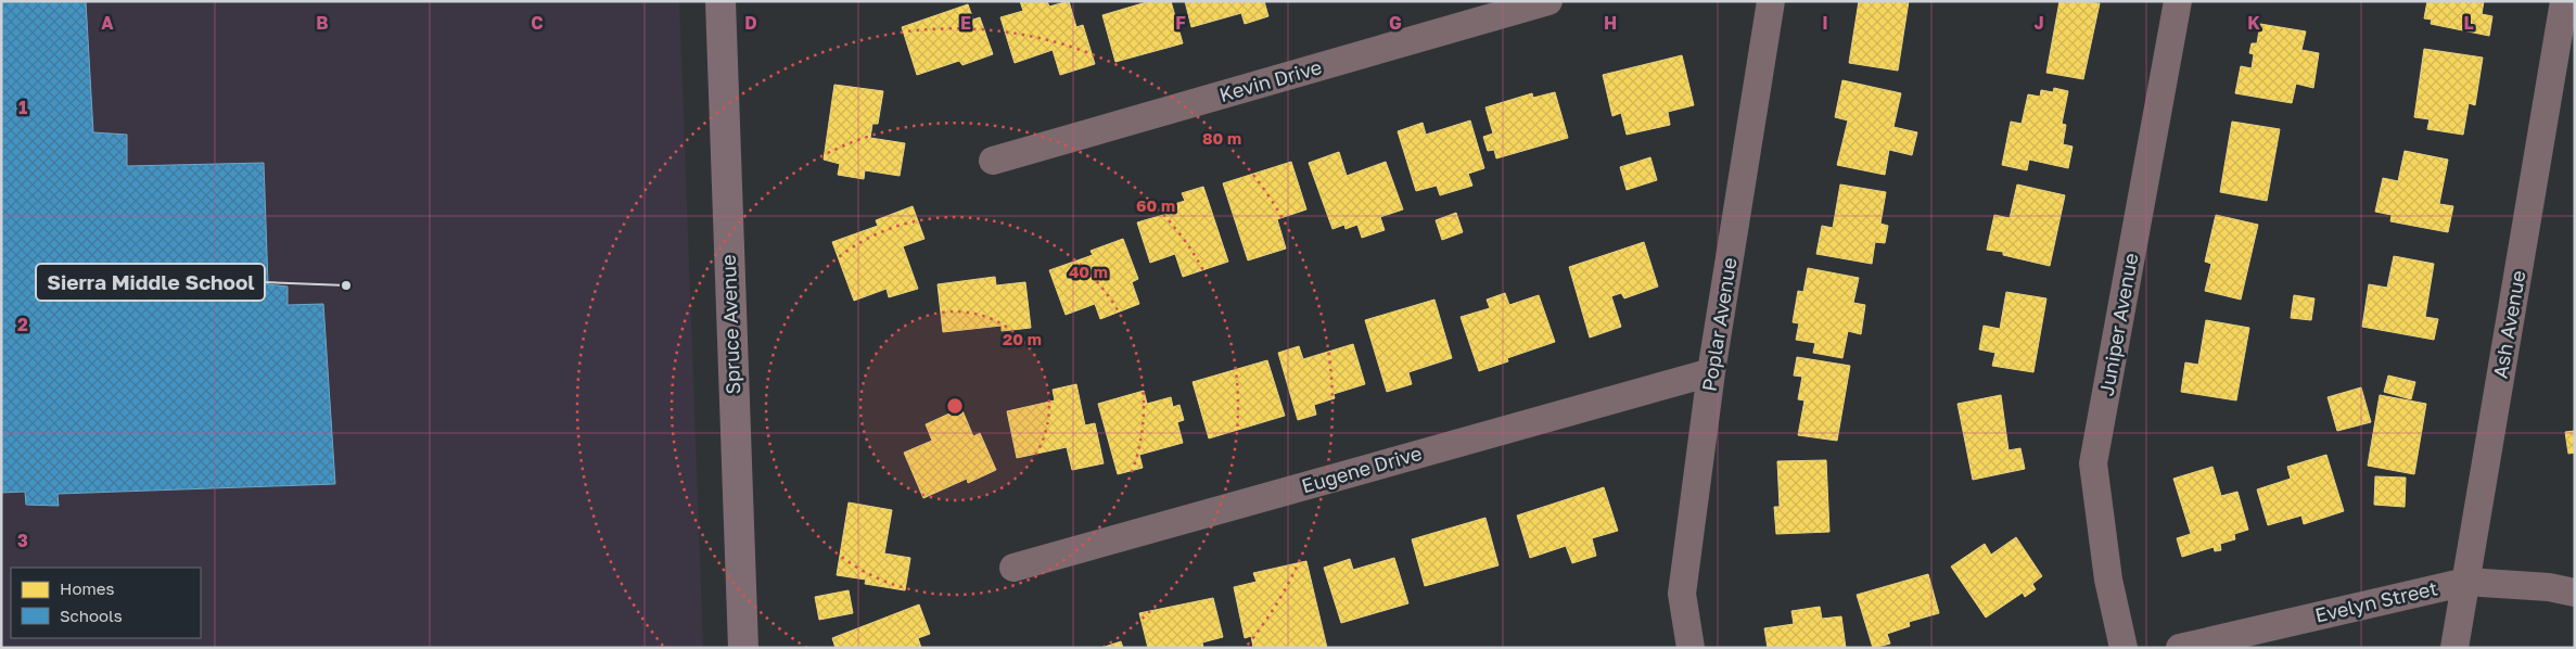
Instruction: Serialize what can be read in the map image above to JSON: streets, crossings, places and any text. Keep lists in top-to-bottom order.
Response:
{
  "streets": {
    "main road": ["Spruce Avenue"],
    "street": [
      "Kevin Drive",
      "Poplar Avenue",
      "Juniper Avenue",
      "Ash Avenue",
      "Eugene Drive",
      "Evelyn Street"
    ]
  },
  "crossings": [
    ["Poplar Avenue", "Eugene Drive"],
    ["Ash Avenue", "Evelyn Street"]
  ],
  "places": ["Sierra Middle School"],
  "legend": ["Homes", "Schools"],
  "grid": {
    "columns": [
      "A",
      "B",
      "C",
      "D",
      "E",
      "F",
      "G",
      "H",
      "I",
      "J",
      "K",
      "L"
    ],
    "rows": ["1", "2", "3"]
  },
  "rings": [
    "80 m",
    "60 m",
    "40 m",
    "20 m"
  ]
}
